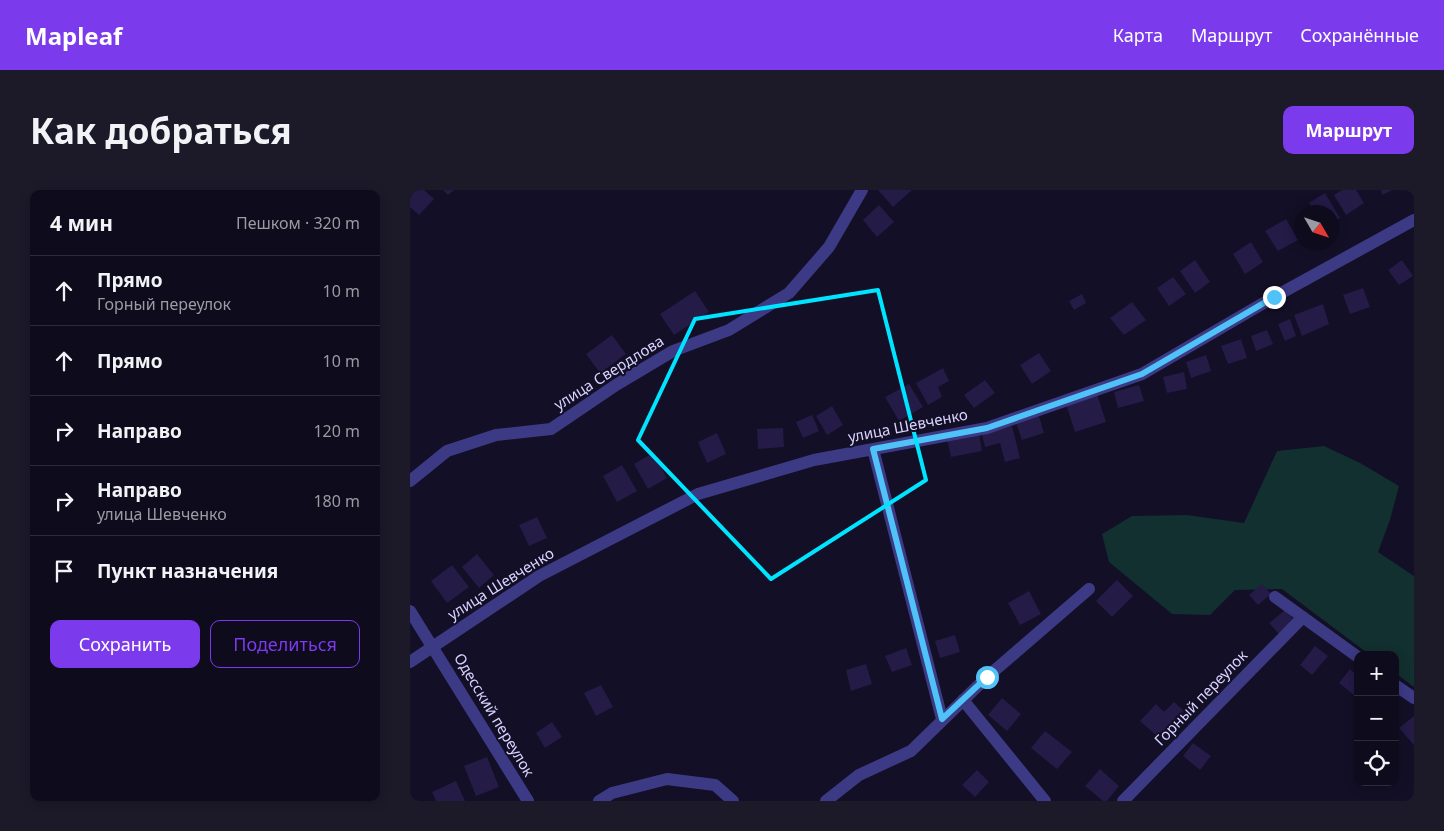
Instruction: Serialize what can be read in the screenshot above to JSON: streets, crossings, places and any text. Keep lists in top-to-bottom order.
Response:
{
  "streets": {
    "street": [
      "улица Свердлова",
      "улица Шевченко",
      "Горный переулок",
      "Одесский переулок"
    ]
  },
  "crossings": [
    ["улица Шевченко", "Одесский переулок"]
  ],
  "north": "bottom right",
  "page": {
    "header": "Mapleaf",
    "nav": ["Карта", "Маршрут", "Сохранённые"],
    "buttons": [
      "Маршрут",
      ["Сохранить", "Поделиться"]
    ],
    "title": "Как добраться",
    "heading": ["4 мин", "Пешком · 320 m"],
    "list": [
      ["Прямо", "Горный переулок", "10 m"],
      ["Прямо", "10 m"],
      ["Направо", "120 m"],
      ["Направо", "улица Шевченко", "180 m"],
      "Пункт назначения"
    ],
    "map_buttons": ["+", "−"]
  }
}
